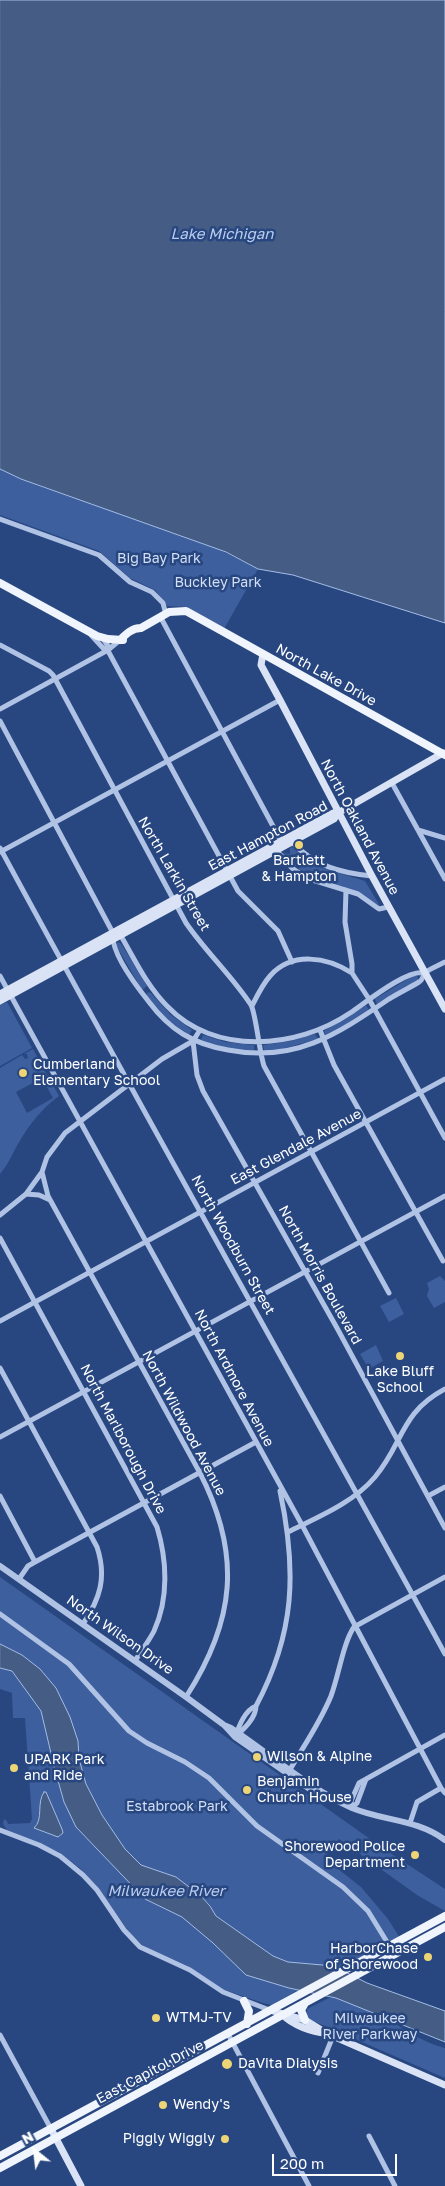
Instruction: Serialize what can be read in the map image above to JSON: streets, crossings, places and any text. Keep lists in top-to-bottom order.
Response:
{
  "streets": {
    "main road": [
      "North Lake Drive",
      "North Oakland Avenue",
      "East Hampton Road",
      "East Capitol Drive"
    ],
    "street": [
      "North Larkin Street",
      "East Glendale Avenue",
      "North Woodburn Street",
      "North Morris Boulevard",
      "North Ardmore Avenue",
      "North Wildwood Avenue",
      "North Marlborough Drive",
      "North Wilson Drive"
    ]
  },
  "crossings": [
    ["North Lake Drive", "North Oakland Avenue"],
    ["North Oakland Avenue", "East Hampton Road"],
    ["East Hampton Road", "North Larkin Street"],
    ["East Hampton Road", "North Woodburn Street"],
    ["East Hampton Road", "North Ardmore Avenue"],
    ["North Larkin Street", "East Glendale Avenue"],
    ["East Glendale Avenue", "North Woodburn Street"],
    ["East Glendale Avenue", "North Morris Boulevard"],
    ["East Glendale Avenue", "North Ardmore Avenue"],
    ["East Glendale Avenue", "North Wildwood Avenue"],
    ["East Glendale Avenue", "North Marlborough Drive"],
    ["North Wildwood Avenue", "North Wilson Drive"],
    ["North Marlborough Drive", "North Wilson Drive"]
  ],
  "water": ["Lake Michigan", "Milwaukee River"],
  "parks": [
    "Big Bay Park",
    "Buckley Park",
    "Estabrook Park",
    "Milwaukee River Parkway"
  ],
  "places": [
    "Bartlett & Hampton",
    "Cumberland Elementary School",
    "Lake Bluff School",
    "Wilson & Alpine",
    "UPARK Park and Ride",
    "Benjamin Church House",
    "Shorewood Police Department",
    "HarborChase of Shorewood",
    "WTMJ-TV",
    "DaVita Dialysis",
    "Wendy's",
    "Piggly Wiggly"
  ],
  "scale_bar": "200 m",
  "north": "top left"
}
